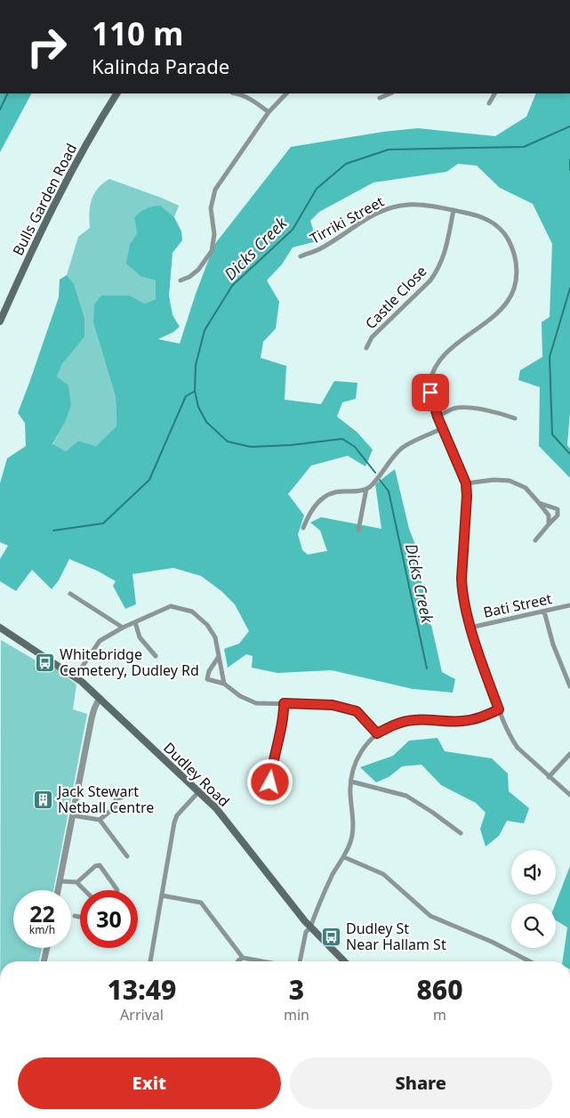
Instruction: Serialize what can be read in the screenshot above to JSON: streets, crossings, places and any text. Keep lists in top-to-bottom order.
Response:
{
  "streets": {
    "main road": ["Bulls Garden Road", "Dudley Road"],
    "street": ["Tirriki Street", "Castle Close", "Bati Street"]
  },
  "crossings": [
    ["Tirriki Street", "Castle Close"],
    ["Tirriki Street", "Bati Street"]
  ],
  "water": ["Dicks Creek"],
  "places": {
    "bus stop": ["Whitebridge Cemetery, Dudley Rd", "Dudley St Near Hallam St"],
    "building": ["Jack Stewart Netball Centre"]
  },
  "page": {
    "turn": ["110 m", "Kalinda Parade"],
    "speed": "22 km/h",
    "limit": "30",
    "eta": [
      "13:49",
      "Arrival",
      "3",
      "min",
      "860",
      "m"
    ],
    "buttons": ["Exit", "Share"]
  }
}
